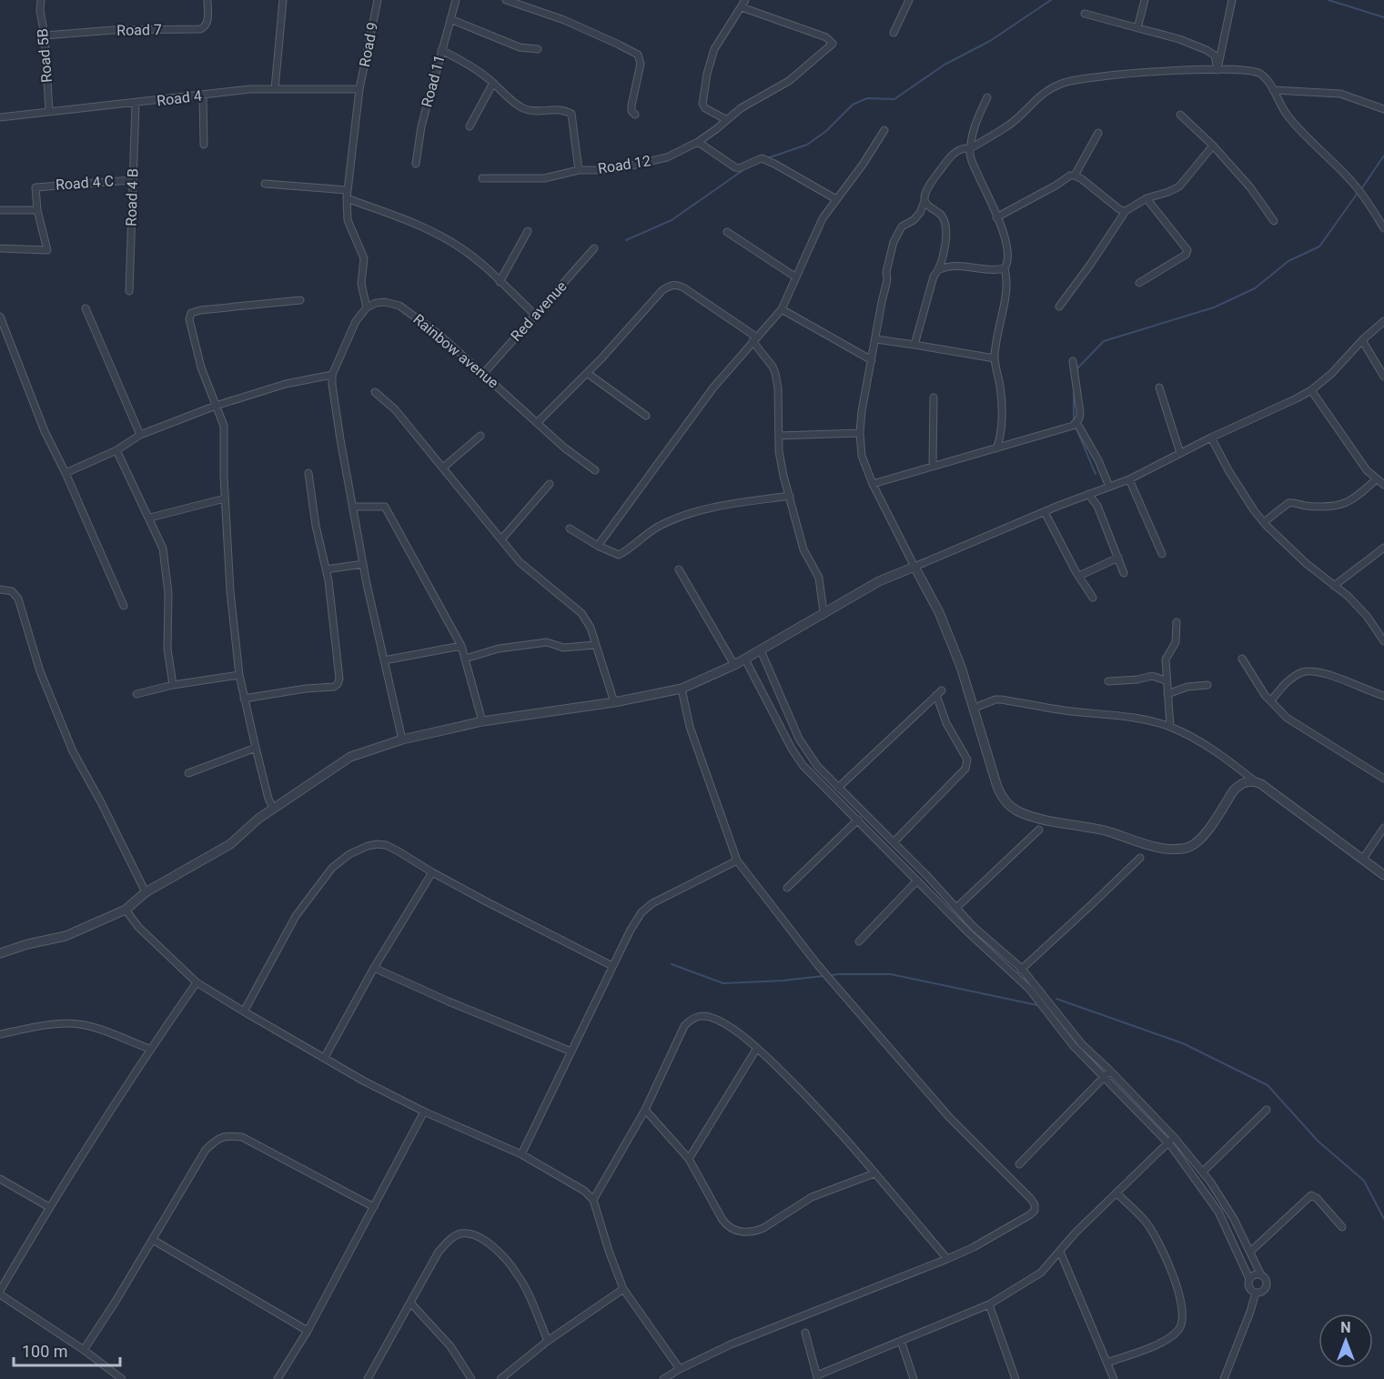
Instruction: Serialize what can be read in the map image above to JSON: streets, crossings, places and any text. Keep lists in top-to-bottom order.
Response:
{
  "streets": {
    "street": [
      "Road 7",
      "Road 9",
      "Road 5B",
      "Road 11",
      "Road 4",
      "Road 12",
      "Road 4 C",
      "Road 4 B",
      "Red avenue",
      "Rainbow avenue"
    ]
  },
  "crossings": [
    ["Road 7", "Road 5B"],
    ["Road 9", "Road 4"],
    ["Road 9", "Rainbow avenue"],
    ["Road 5B", "Road 4"],
    ["Road 11", "Road 12"],
    ["Road 4", "Road 4 B"],
    ["Road 4 C", "Road 4 B"],
    ["Red avenue", "Rainbow avenue"]
  ],
  "scale_bar": "100 m",
  "north": "top"
}
